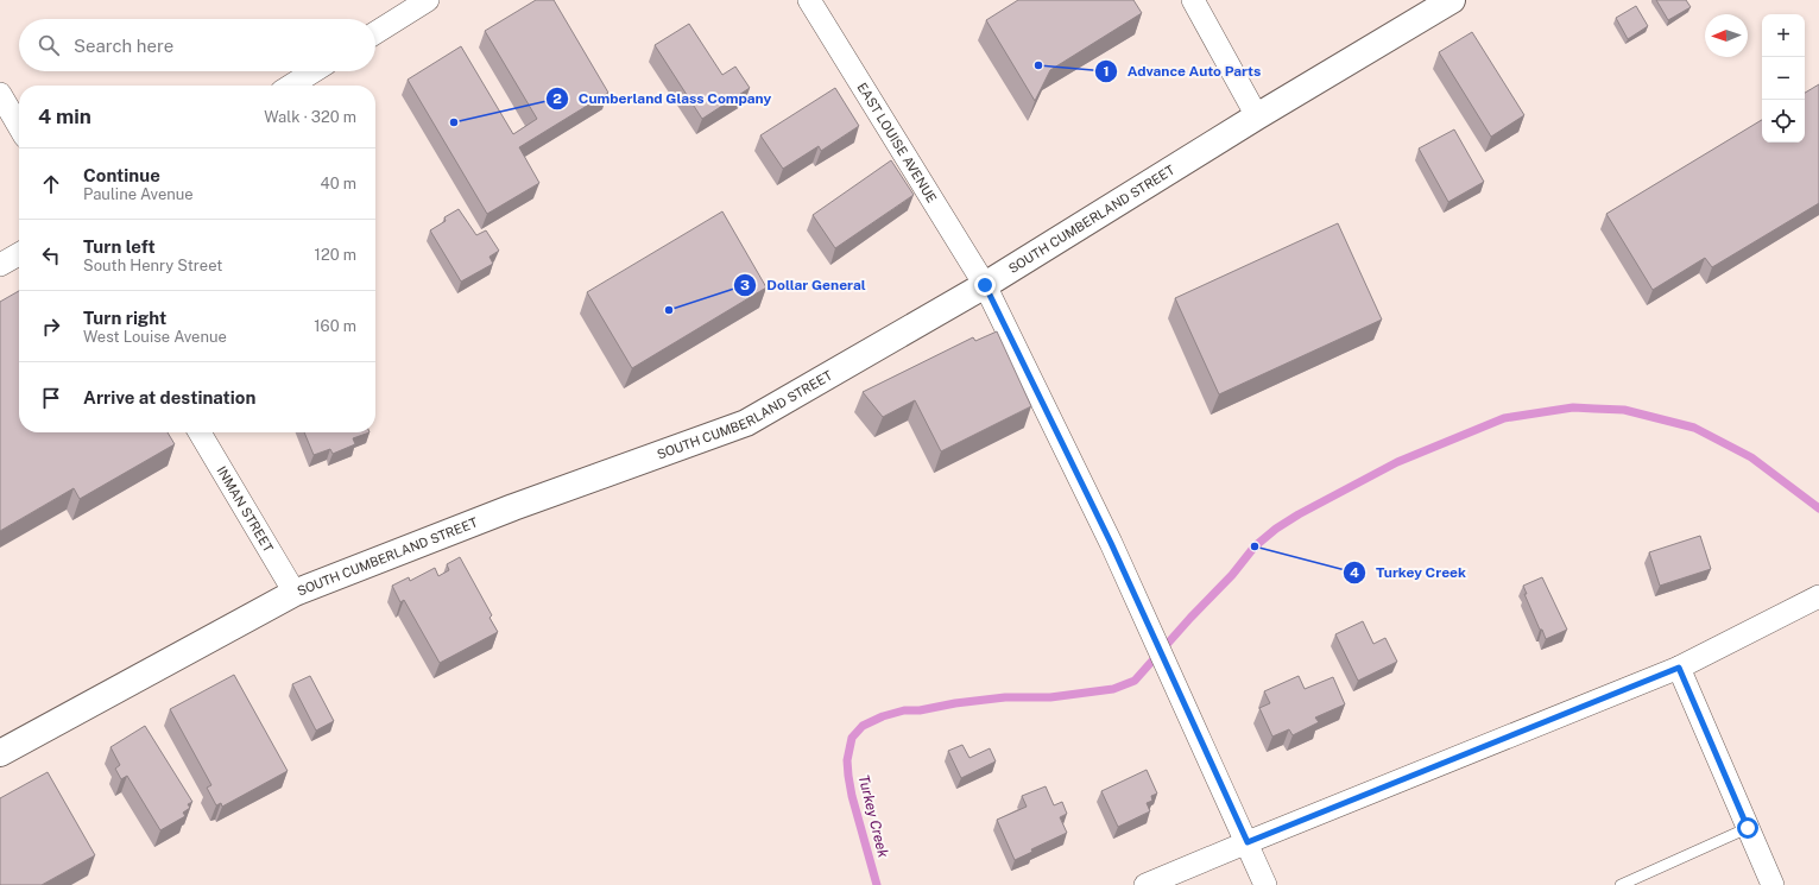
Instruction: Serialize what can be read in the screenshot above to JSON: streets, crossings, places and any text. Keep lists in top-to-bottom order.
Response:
{
  "streets": {
    "main road": ["SOUTH CUMBERLAND STREET"],
    "street": ["EAST LOUISE AVENUE", "INMAN STREET"]
  },
  "crossings": [
    ["EAST LOUISE AVENUE", "SOUTH CUMBERLAND STREET"],
    ["SOUTH CUMBERLAND STREET", "INMAN STREET"]
  ],
  "water": ["Turkey Creek"],
  "places": [
    "Advance Auto Parts",
    "Cumberland Glass Company",
    "Dollar General",
    "Turkey Creek"
  ],
  "north": "left",
  "page": {
    "map_buttons": ["+", "−"],
    "search": "Search here",
    "heading": ["4 min", "Walk · 320 m"],
    "list": [
      ["Continue", "Pauline Avenue", "40 m"],
      ["Turn left", "South Henry Street", "120 m"],
      ["Turn right", "West Louise Avenue", "160 m"],
      "Arrive at destination"
    ]
  }
}
